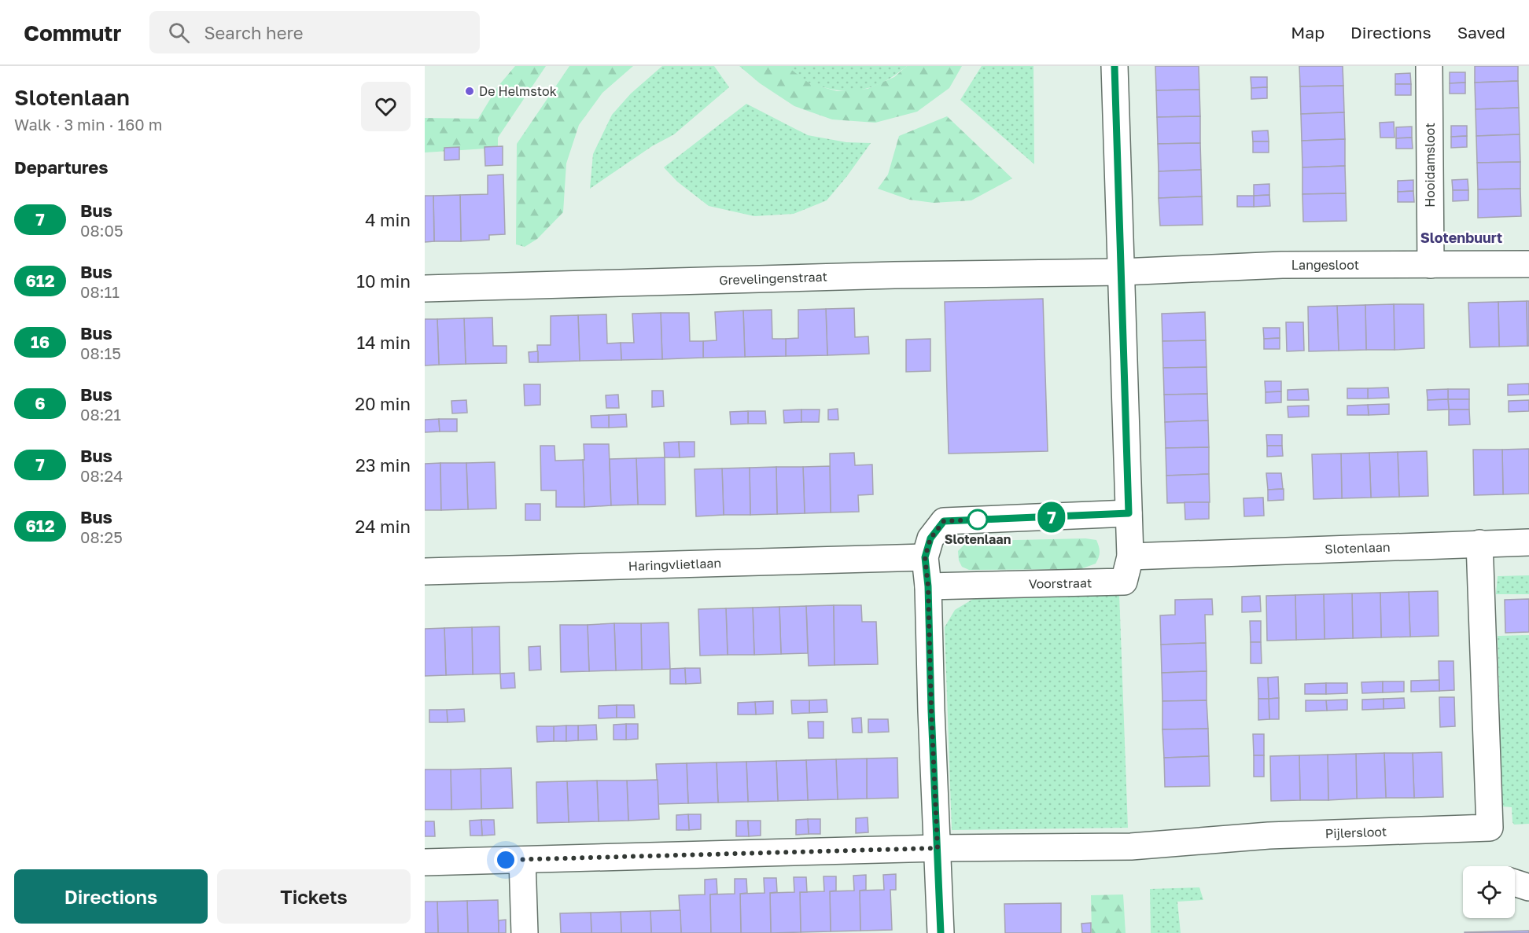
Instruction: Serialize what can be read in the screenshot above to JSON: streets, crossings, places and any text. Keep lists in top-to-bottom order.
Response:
{
  "streets": {
    "street": [
      "Hooidamsloot",
      "Langesloot",
      "Grevelingenstraat",
      "Slotenlaan",
      "Haringvlietlaan",
      "Voorstraat",
      "Pijlersloot"
    ]
  },
  "crossings": [
    ["Hooidamsloot", "Langesloot"],
    ["Langesloot", "Grevelingenstraat"],
    ["Langesloot", "Voorstraat"],
    ["Grevelingenstraat", "Voorstraat"],
    ["Slotenlaan", "Voorstraat"],
    ["Slotenlaan", "Pijlersloot"]
  ],
  "districts": ["Slotenbuurt"],
  "places": ["De Helmstok", "Slotenlaan"],
  "lines": ["bus line 7"],
  "page": {
    "header": "Commutr",
    "search": "Search here",
    "nav": ["Map", "Directions", "Saved"],
    "heading": [
      ["Slotenlaan", "Walk · 3 min · 160 m"],
      "Departures"
    ],
    "on_map": "7",
    "list": [
      {
        "mark": "7",
        "name": "Bus",
        "note": "08:05",
        "value": "4 min"
      },
      {
        "mark": "612",
        "name": "Bus",
        "note": "08:11",
        "value": "10 min"
      },
      {
        "mark": "16",
        "name": "Bus",
        "note": "08:15",
        "value": "14 min"
      },
      {
        "mark": "6",
        "name": "Bus",
        "note": "08:21",
        "value": "20 min"
      },
      {
        "mark": "7",
        "name": "Bus",
        "note": "08:24",
        "value": "23 min"
      },
      {
        "mark": "612",
        "name": "Bus",
        "note": "08:25",
        "value": "24 min"
      }
    ],
    "buttons": ["Directions", "Tickets"]
  }
}
